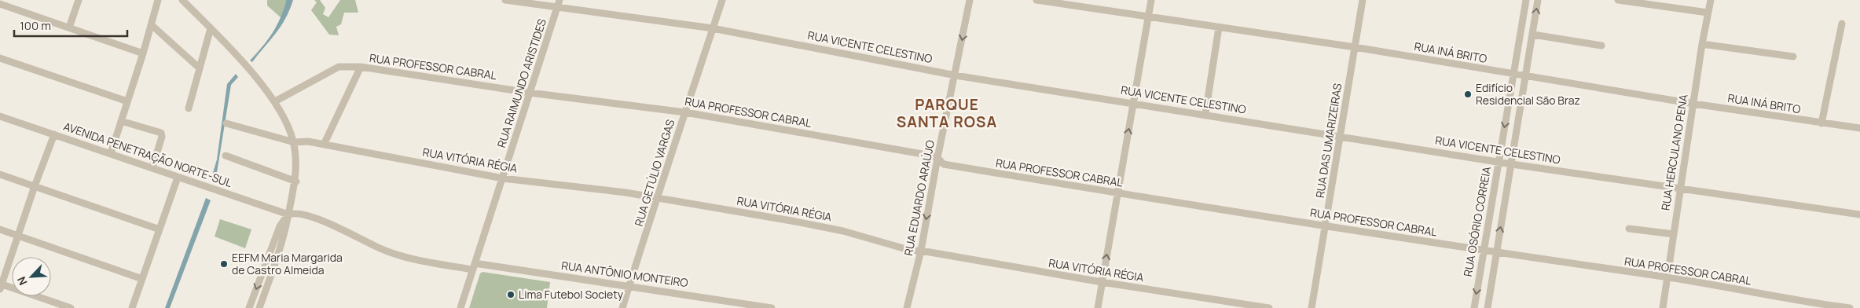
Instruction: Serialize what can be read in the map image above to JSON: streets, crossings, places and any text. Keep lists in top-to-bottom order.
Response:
{
  "streets": {
    "street": [
      "RUA VICENTE CELESTINO",
      "RUA INÁ BRITO",
      "RUA PROFESSOR CABRAL",
      "RUA RAIMUNDO ARISTIDES",
      "RUA DAS UMARIZEIRAS",
      "RUA HERCULANO PENA",
      "AVENIDA PENETRAÇÃO NORTE-SUL",
      "RUA VITÓRIA RÉGIA",
      "RUA GETÚLIO VARGAS",
      "RUA EDUARDO ARAÚJO",
      "RUA OSÓRIO CORREIA",
      "RUA ANTÔNIO MONTEIRO"
    ]
  },
  "crossings": [
    ["RUA VICENTE CELESTINO", "RUA RAIMUNDO ARISTIDES"],
    ["RUA VICENTE CELESTINO", "RUA DAS UMARIZEIRAS"],
    ["RUA VICENTE CELESTINO", "RUA HERCULANO PENA"],
    ["RUA VICENTE CELESTINO", "RUA GETÚLIO VARGAS"],
    ["RUA VICENTE CELESTINO", "RUA EDUARDO ARAÚJO"],
    ["RUA VICENTE CELESTINO", "RUA OSÓRIO CORREIA"],
    ["RUA INÁ BRITO", "RUA DAS UMARIZEIRAS"],
    ["RUA INÁ BRITO", "RUA HERCULANO PENA"],
    ["RUA INÁ BRITO", "RUA OSÓRIO CORREIA"],
    ["RUA PROFESSOR CABRAL", "RUA RAIMUNDO ARISTIDES"],
    ["RUA PROFESSOR CABRAL", "RUA DAS UMARIZEIRAS"],
    ["RUA PROFESSOR CABRAL", "RUA HERCULANO PENA"],
    ["RUA PROFESSOR CABRAL", "RUA GETÚLIO VARGAS"],
    ["RUA PROFESSOR CABRAL", "RUA EDUARDO ARAÚJO"],
    ["RUA PROFESSOR CABRAL", "RUA OSÓRIO CORREIA"],
    ["RUA RAIMUNDO ARISTIDES", "RUA VITÓRIA RÉGIA"],
    ["RUA RAIMUNDO ARISTIDES", "RUA ANTÔNIO MONTEIRO"],
    ["AVENIDA PENETRAÇÃO NORTE-SUL", "RUA ANTÔNIO MONTEIRO"],
    ["RUA VITÓRIA RÉGIA", "RUA GETÚLIO VARGAS"],
    ["RUA VITÓRIA RÉGIA", "RUA EDUARDO ARAÚJO"],
    ["RUA GETÚLIO VARGAS", "RUA ANTÔNIO MONTEIRO"]
  ],
  "one_way": ["RUA EDUARDO ARAÚJO"],
  "districts": ["PARQUE SANTA ROSA"],
  "places": ["Edifício Residencial São Braz", "EEFM Maria Margarida de Castro Almeida", "Lima Futebol Society"],
  "scale_bar": "100 m",
  "north": "bottom left"
}
